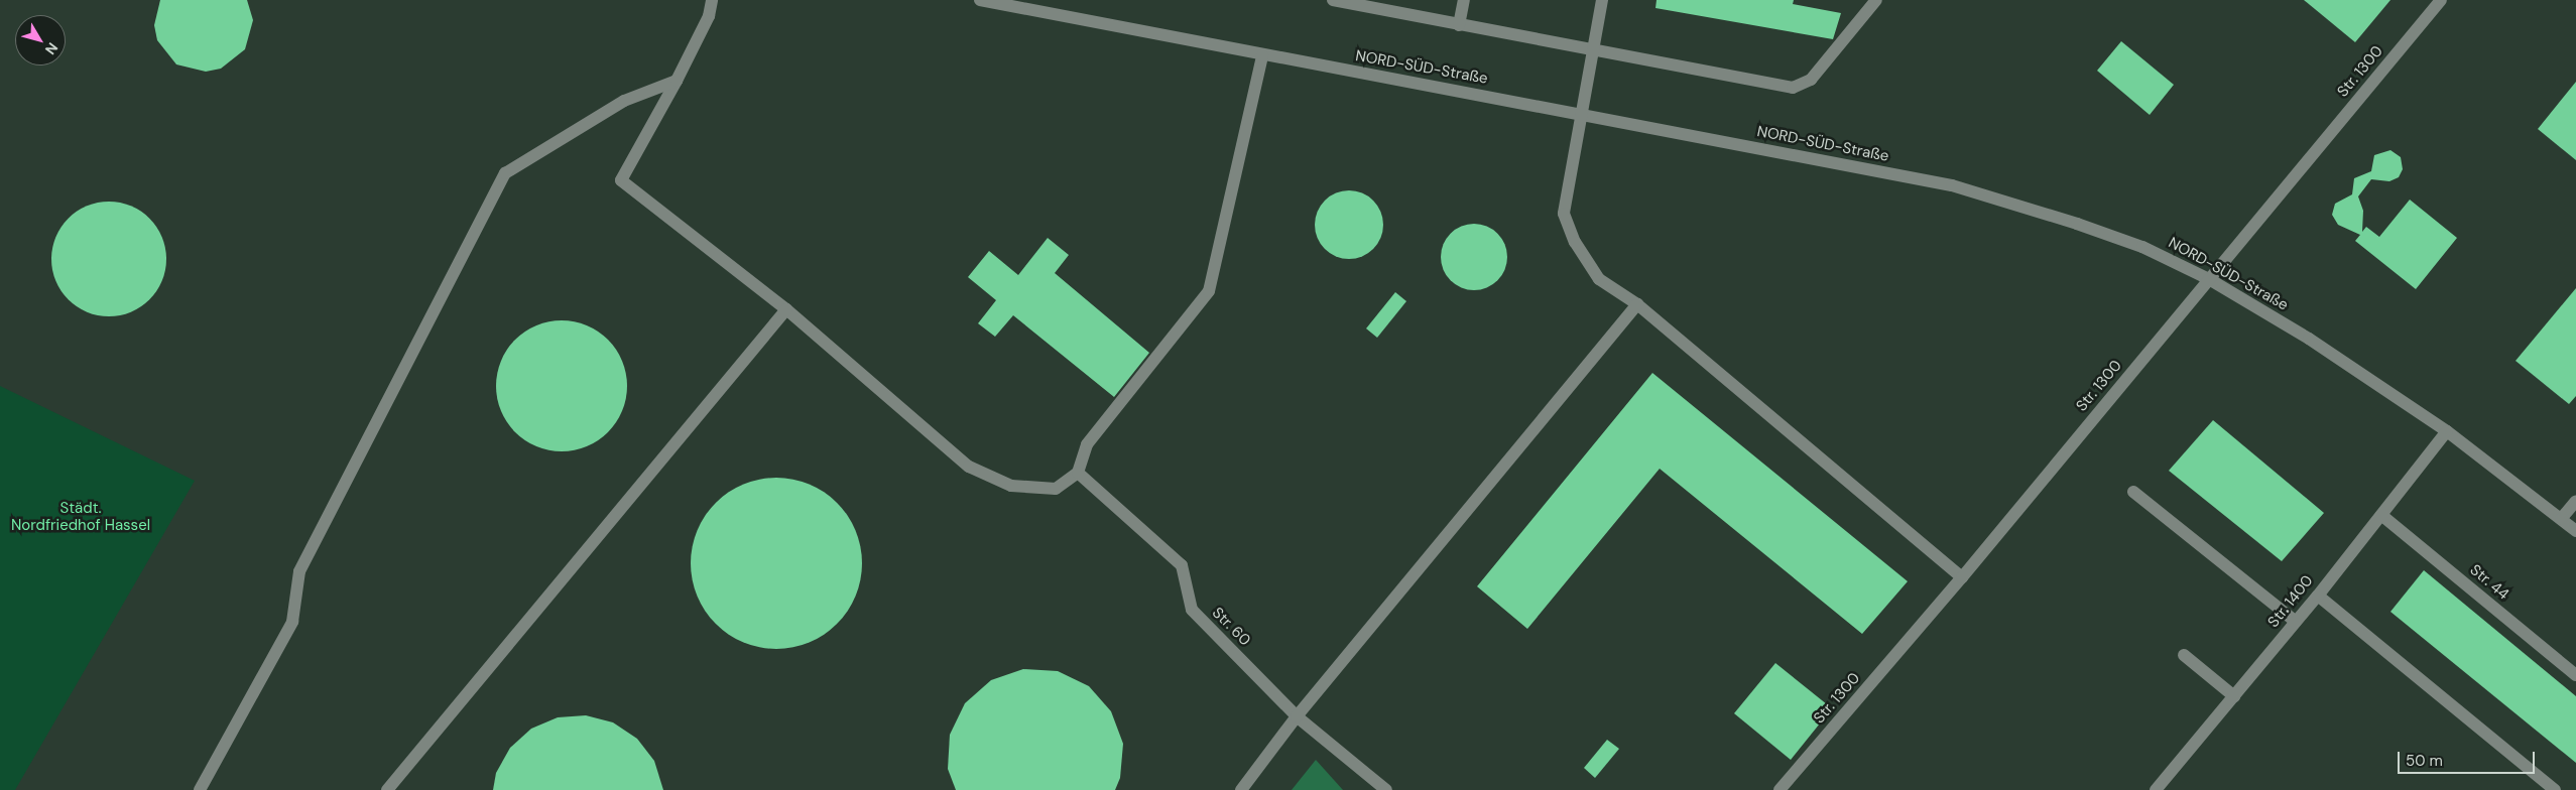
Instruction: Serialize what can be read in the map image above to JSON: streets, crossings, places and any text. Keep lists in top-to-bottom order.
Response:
{
  "streets": {
    "lane": [
      "NORD-SÜD-Straße",
      "Str. 1300",
      "Str. 44",
      "Str. 1400",
      "Str. 60"
    ]
  },
  "crossings": [
    ["NORD-SÜD-Straße", "Str. 1300"],
    ["NORD-SÜD-Straße", "Str. 1400"],
    ["Str. 44", "Str. 1400"]
  ],
  "parks": ["Städt. Nordfriedhof Hassel"],
  "scale_bar": "50 m",
  "north": "bottom right"
}
